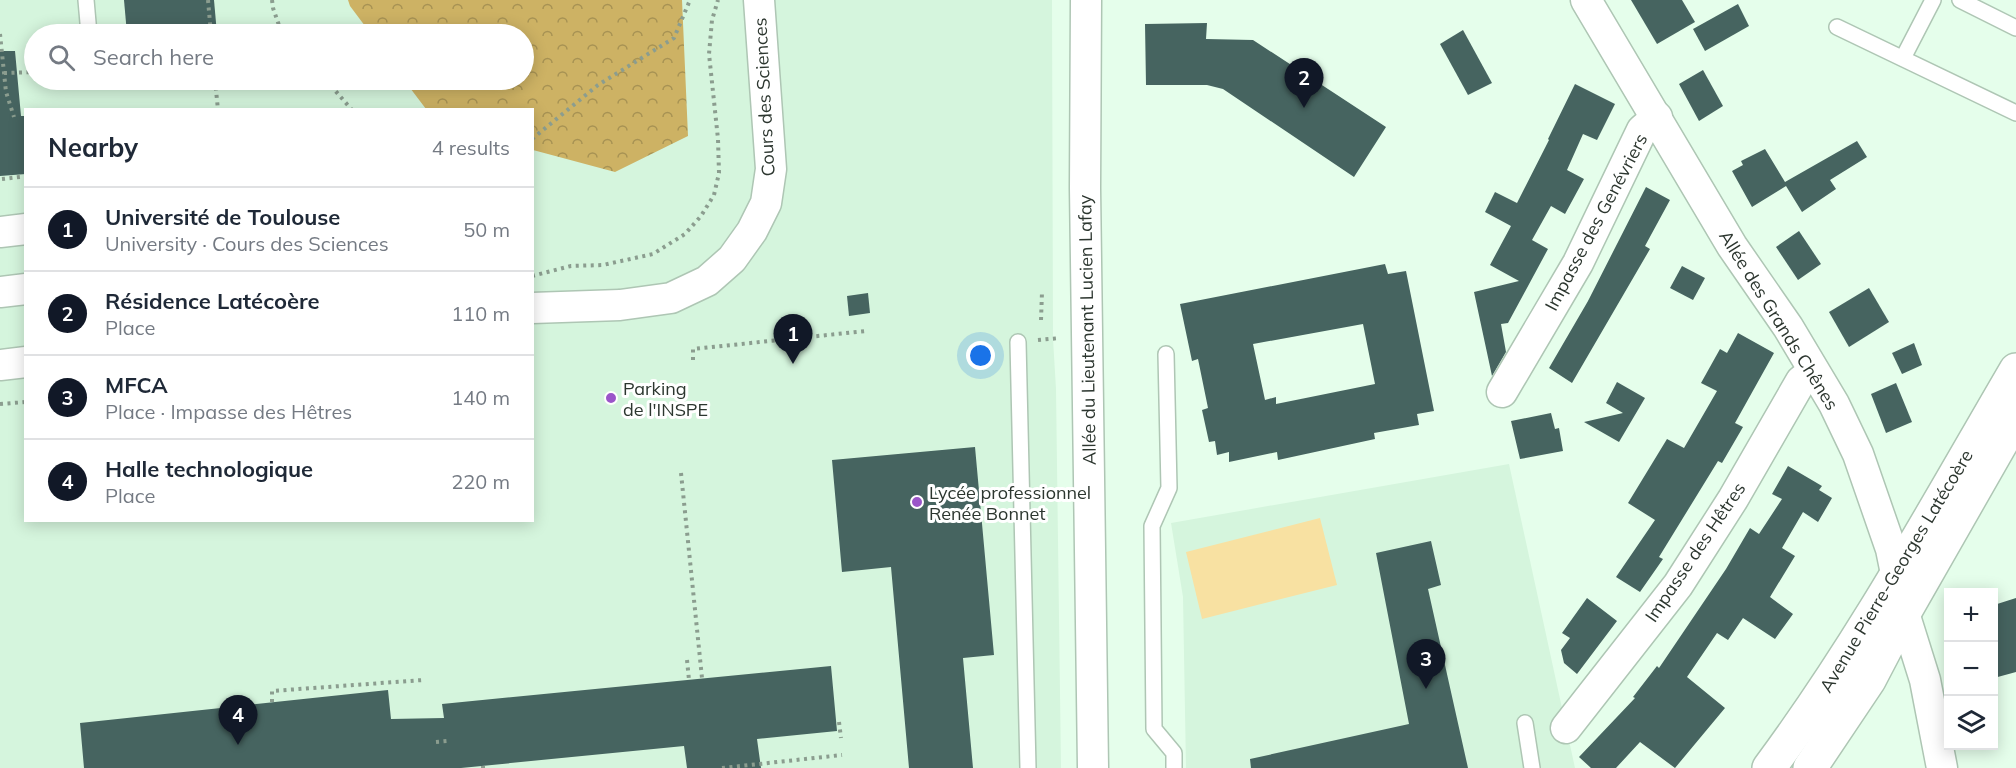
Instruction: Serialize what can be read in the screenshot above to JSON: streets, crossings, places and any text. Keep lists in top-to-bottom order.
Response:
{
  "streets": {
    "main road": ["Avenue Pierre-Georges Latécoère"],
    "street": [
      "Cours des Sciences",
      "Impasse des Genévriers",
      "Allée des Grands Chênes",
      "Allée du Lieutenant Lucien Lafay",
      "Impasse des Hêtres"
    ]
  },
  "crossings": [
    ["Impasse des Genévriers", "Allée des Grands Chênes"],
    ["Allée des Grands Chênes", "Impasse des Hêtres"],
    ["Allée des Grands Chênes", "Avenue Pierre-Georges Latécoère"]
  ],
  "places": ["Parking de l'INSPE", "Lycée professionnel Renée Bonnet"],
  "page": {
    "search": "Search here",
    "pins": [
      "2",
      "1",
      "3",
      "4"
    ],
    "heading": ["Nearby", "4 results"],
    "list": [
      {
        "mark": "1",
        "name": "Université de Toulouse",
        "note": "University · Cours des Sciences",
        "value": "50 m"
      },
      {
        "mark": "2",
        "name": "Résidence Latécoère",
        "note": "Place",
        "value": "110 m"
      },
      {
        "mark": "3",
        "name": "MFCA",
        "note": "Place · Impasse des Hêtres",
        "value": "140 m"
      },
      {
        "mark": "4",
        "name": "Halle technologique",
        "note": "Place",
        "value": "220 m"
      }
    ],
    "map_buttons": ["+", "−"]
  }
}
